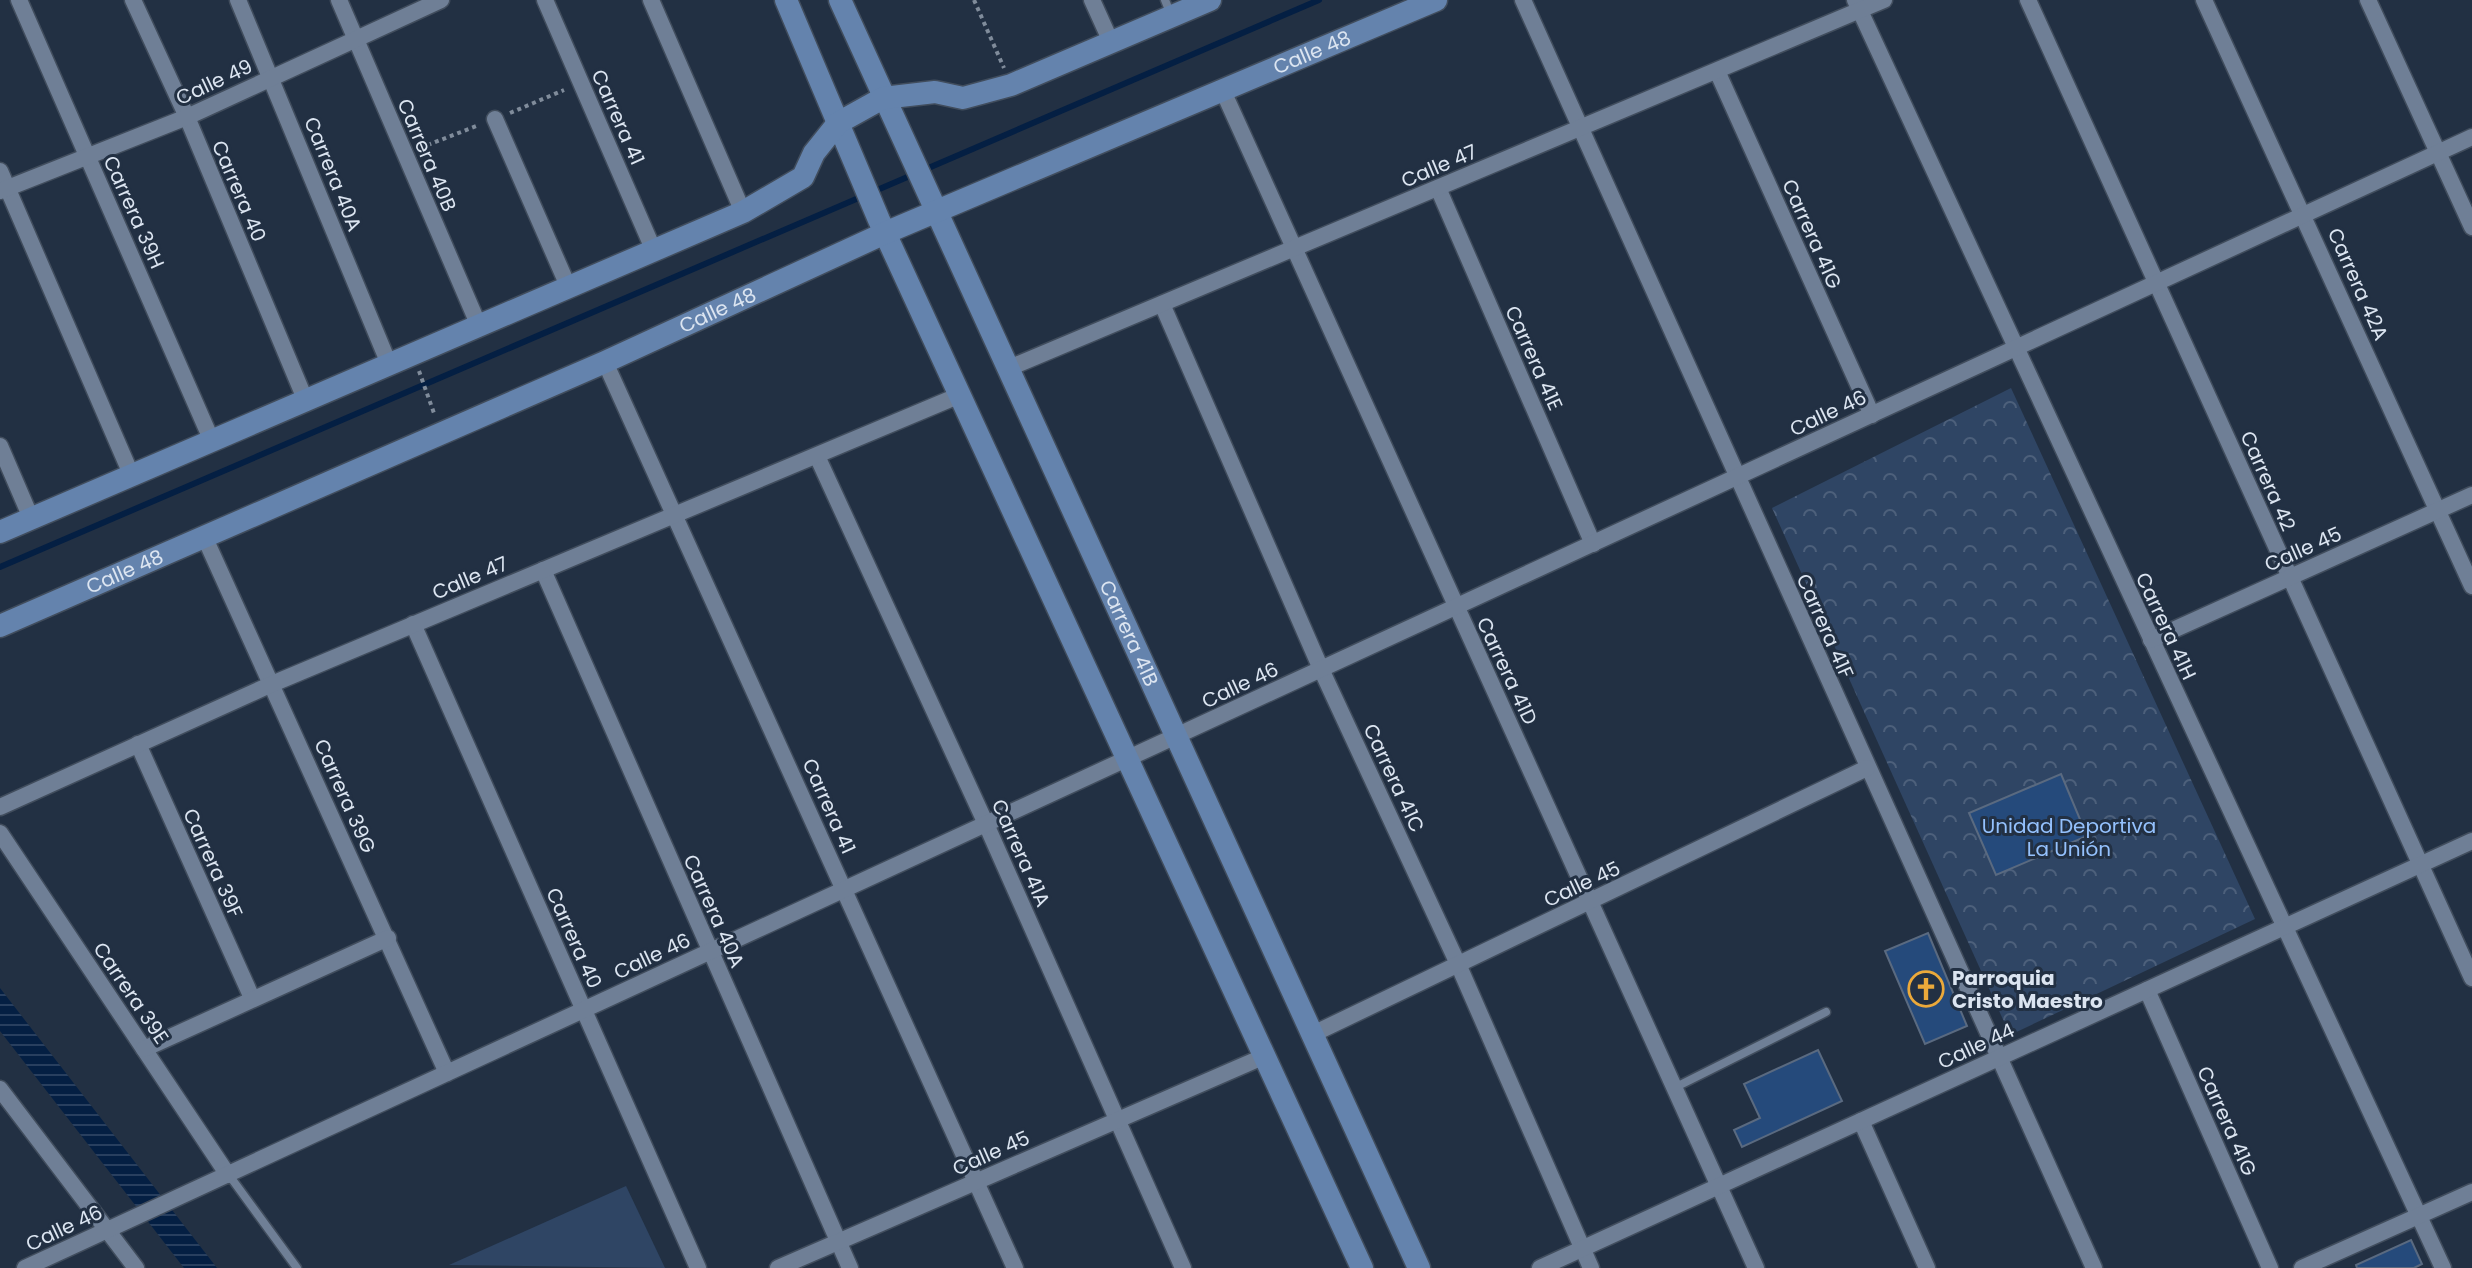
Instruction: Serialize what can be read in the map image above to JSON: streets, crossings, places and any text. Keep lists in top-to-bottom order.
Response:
{
  "streets": {
    "street": [
      "Calle 48",
      "Calle 49",
      "Carrera 41",
      "Carrera 40B",
      "Calle 47",
      "Carrera 40A",
      "Carrera 40",
      "Carrera 39H",
      "Carrera 41G",
      "Carrera 42A",
      "Carrera 41E",
      "Calle 46",
      "Carrera 42",
      "Calle 45",
      "Carrera 41F",
      "Carrera 41H",
      "Carrera 41B",
      "Carrera 41D",
      "Carrera 41C",
      "Carrera 39G",
      "Carrera 41A",
      "Carrera 39F",
      "Carrera 39E",
      "Calle 44"
    ]
  },
  "crossings": [
    ["Calle 48", "Carrera 41"],
    ["Calle 48", "Carrera 41B"],
    ["Calle 48", "Carrera 41D"],
    ["Calle 48", "Carrera 39G"],
    ["Calle 49", "Carrera 40B"],
    ["Calle 49", "Carrera 40A"],
    ["Calle 49", "Carrera 40"],
    ["Calle 49", "Carrera 39H"],
    ["Carrera 41", "Calle 47"],
    ["Carrera 41", "Calle 46"],
    ["Carrera 41", "Calle 45"],
    ["Calle 47", "Carrera 40A"],
    ["Calle 47", "Carrera 40"],
    ["Calle 47", "Carrera 41G"],
    ["Calle 47", "Carrera 41E"],
    ["Calle 47", "Carrera 41F"],
    ["Calle 47", "Carrera 41H"],
    ["Calle 47", "Carrera 41B"],
    ["Calle 47", "Carrera 41D"],
    ["Calle 47", "Carrera 41C"],
    ["Calle 47", "Carrera 39G"],
    ["Calle 47", "Carrera 41A"],
    ["Calle 47", "Carrera 39F"],
    ["Carrera 40A", "Calle 46"],
    ["Carrera 40A", "Calle 45"],
    ["Carrera 40", "Calle 46"],
    ["Carrera 41G", "Calle 46"],
    ["Carrera 41G", "Calle 44"],
    ["Carrera 42A", "Calle 46"],
    ["Carrera 42A", "Calle 45"],
    ["Carrera 41E", "Calle 46"],
    ["Calle 46", "Carrera 42"],
    ["Calle 46", "Carrera 41F"],
    ["Calle 46", "Carrera 41H"],
    ["Calle 46", "Carrera 41B"],
    ["Calle 46", "Carrera 41D"],
    ["Calle 46", "Carrera 41C"],
    ["Calle 46", "Carrera 39G"],
    ["Calle 46", "Carrera 41A"],
    ["Calle 46", "Carrera 39E"],
    ["Carrera 42", "Calle 45"],
    ["Carrera 42", "Calle 44"],
    ["Calle 45", "Carrera 41F"],
    ["Calle 45", "Carrera 41H"],
    ["Calle 45", "Carrera 41B"],
    ["Calle 45", "Carrera 41D"],
    ["Calle 45", "Carrera 41C"],
    ["Calle 45", "Carrera 41A"],
    ["Carrera 41F", "Calle 44"],
    ["Carrera 41H", "Calle 44"],
    ["Carrera 41D", "Calle 44"],
    ["Carrera 41C", "Calle 44"]
  ],
  "parks": ["Unidad Deportiva La Unión"],
  "places": {
    "church": ["Parroquia Cristo Maestro"]
  }
}
